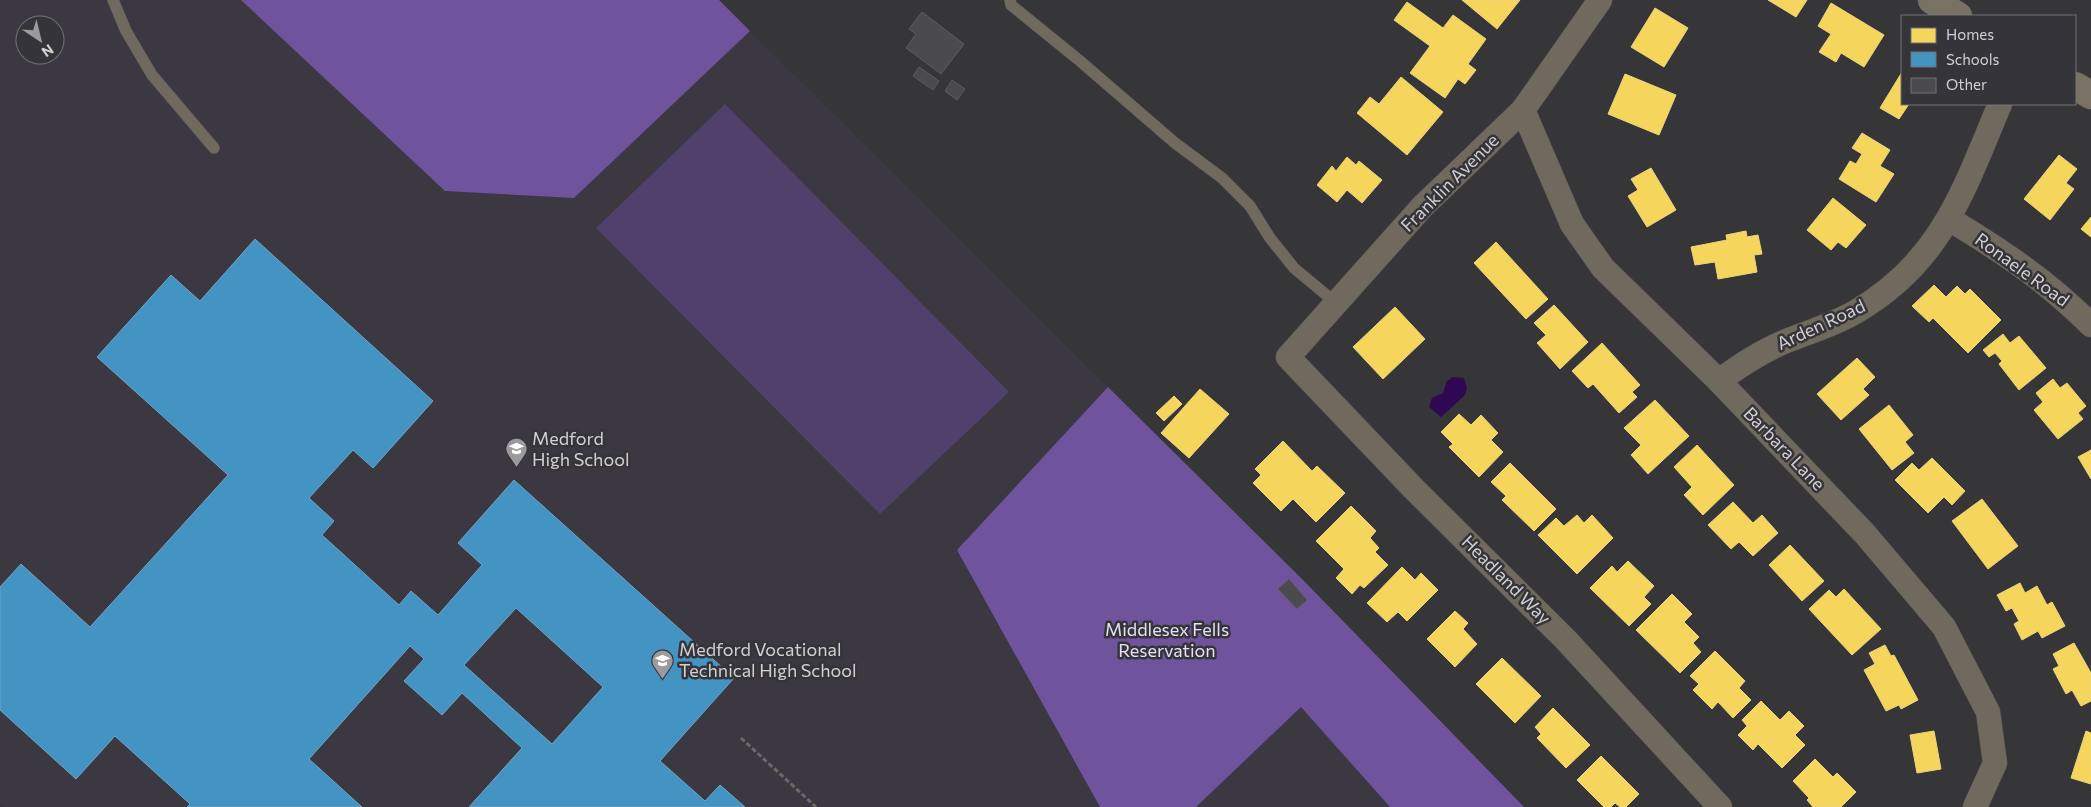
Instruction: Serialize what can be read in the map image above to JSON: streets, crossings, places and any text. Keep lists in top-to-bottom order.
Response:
{
  "streets": {
    "street": [
      "Franklin Avenue",
      "Ronaele Road",
      "Arden Road",
      "Barbara Lane",
      "Headland Way"
    ]
  },
  "crossings": [
    ["Franklin Avenue", "Barbara Lane"],
    ["Franklin Avenue", "Headland Way"],
    ["Ronaele Road", "Arden Road"],
    ["Arden Road", "Barbara Lane"]
  ],
  "parks": ["Middlesex Fells Reservation"],
  "places": {
    "school or university": ["Medford High School", "Medford Vocational Technical High School"]
  },
  "legend": ["Homes", "Schools", "Other"],
  "north": "bottom right"
}
